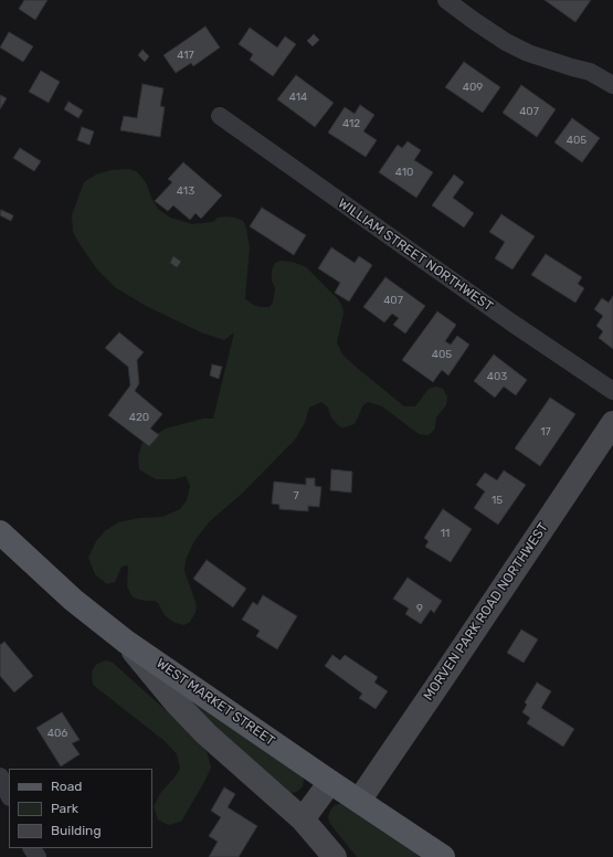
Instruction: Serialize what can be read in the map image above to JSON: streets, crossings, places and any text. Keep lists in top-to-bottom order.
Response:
{
  "streets": {
    "main road": ["WEST MARKET STREET"],
    "street": ["WILLIAM STREET NORTHWEST", "MORVEN PARK ROAD NORTHWEST"]
  },
  "crossings": [
    ["MORVEN PARK ROAD NORTHWEST", "WEST MARKET STREET"]
  ],
  "house_numbers": [
    "417",
    "409",
    "414",
    "407",
    "412",
    "405",
    "410",
    "413",
    "407",
    "405",
    "403",
    "420",
    "17",
    "7",
    "15",
    "11",
    "9",
    "406"
  ],
  "legend": ["Road", "Park", "Building"]
}
